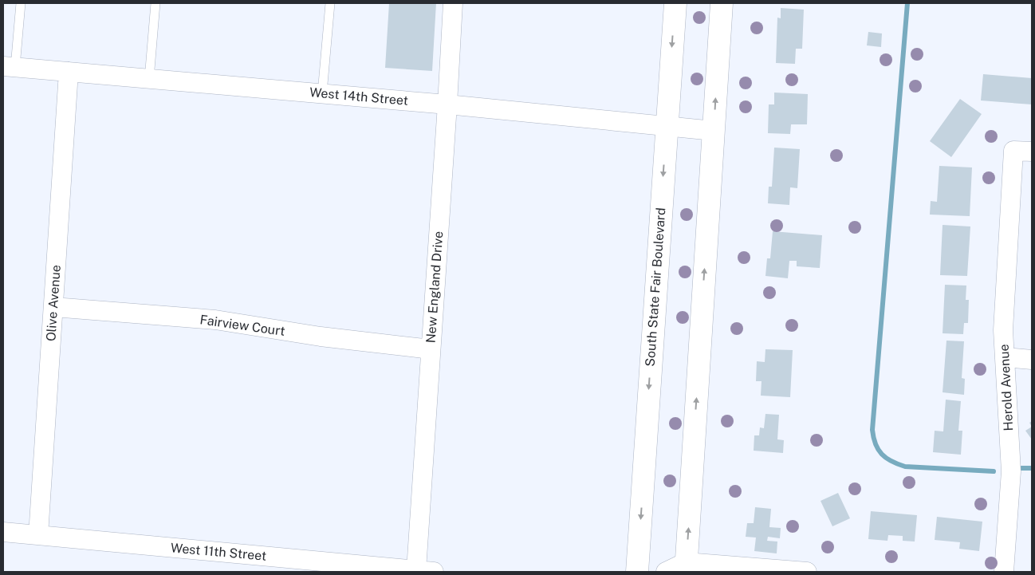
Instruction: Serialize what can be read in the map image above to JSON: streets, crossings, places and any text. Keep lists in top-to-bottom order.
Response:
{
  "streets": {
    "street": [
      "West 14th Street",
      "New England Drive",
      "South State Fair Boulevard",
      "Olive Avenue",
      "Fairview Court",
      "Herold Avenue",
      "West 11th Street"
    ]
  },
  "crossings": [
    ["West 14th Street", "New England Drive"],
    ["West 14th Street", "South State Fair Boulevard"],
    ["West 14th Street", "Olive Avenue"],
    ["New England Drive", "Fairview Court"],
    ["New England Drive", "West 11th Street"],
    ["Olive Avenue", "Fairview Court"],
    ["Olive Avenue", "West 11th Street"]
  ]
}
